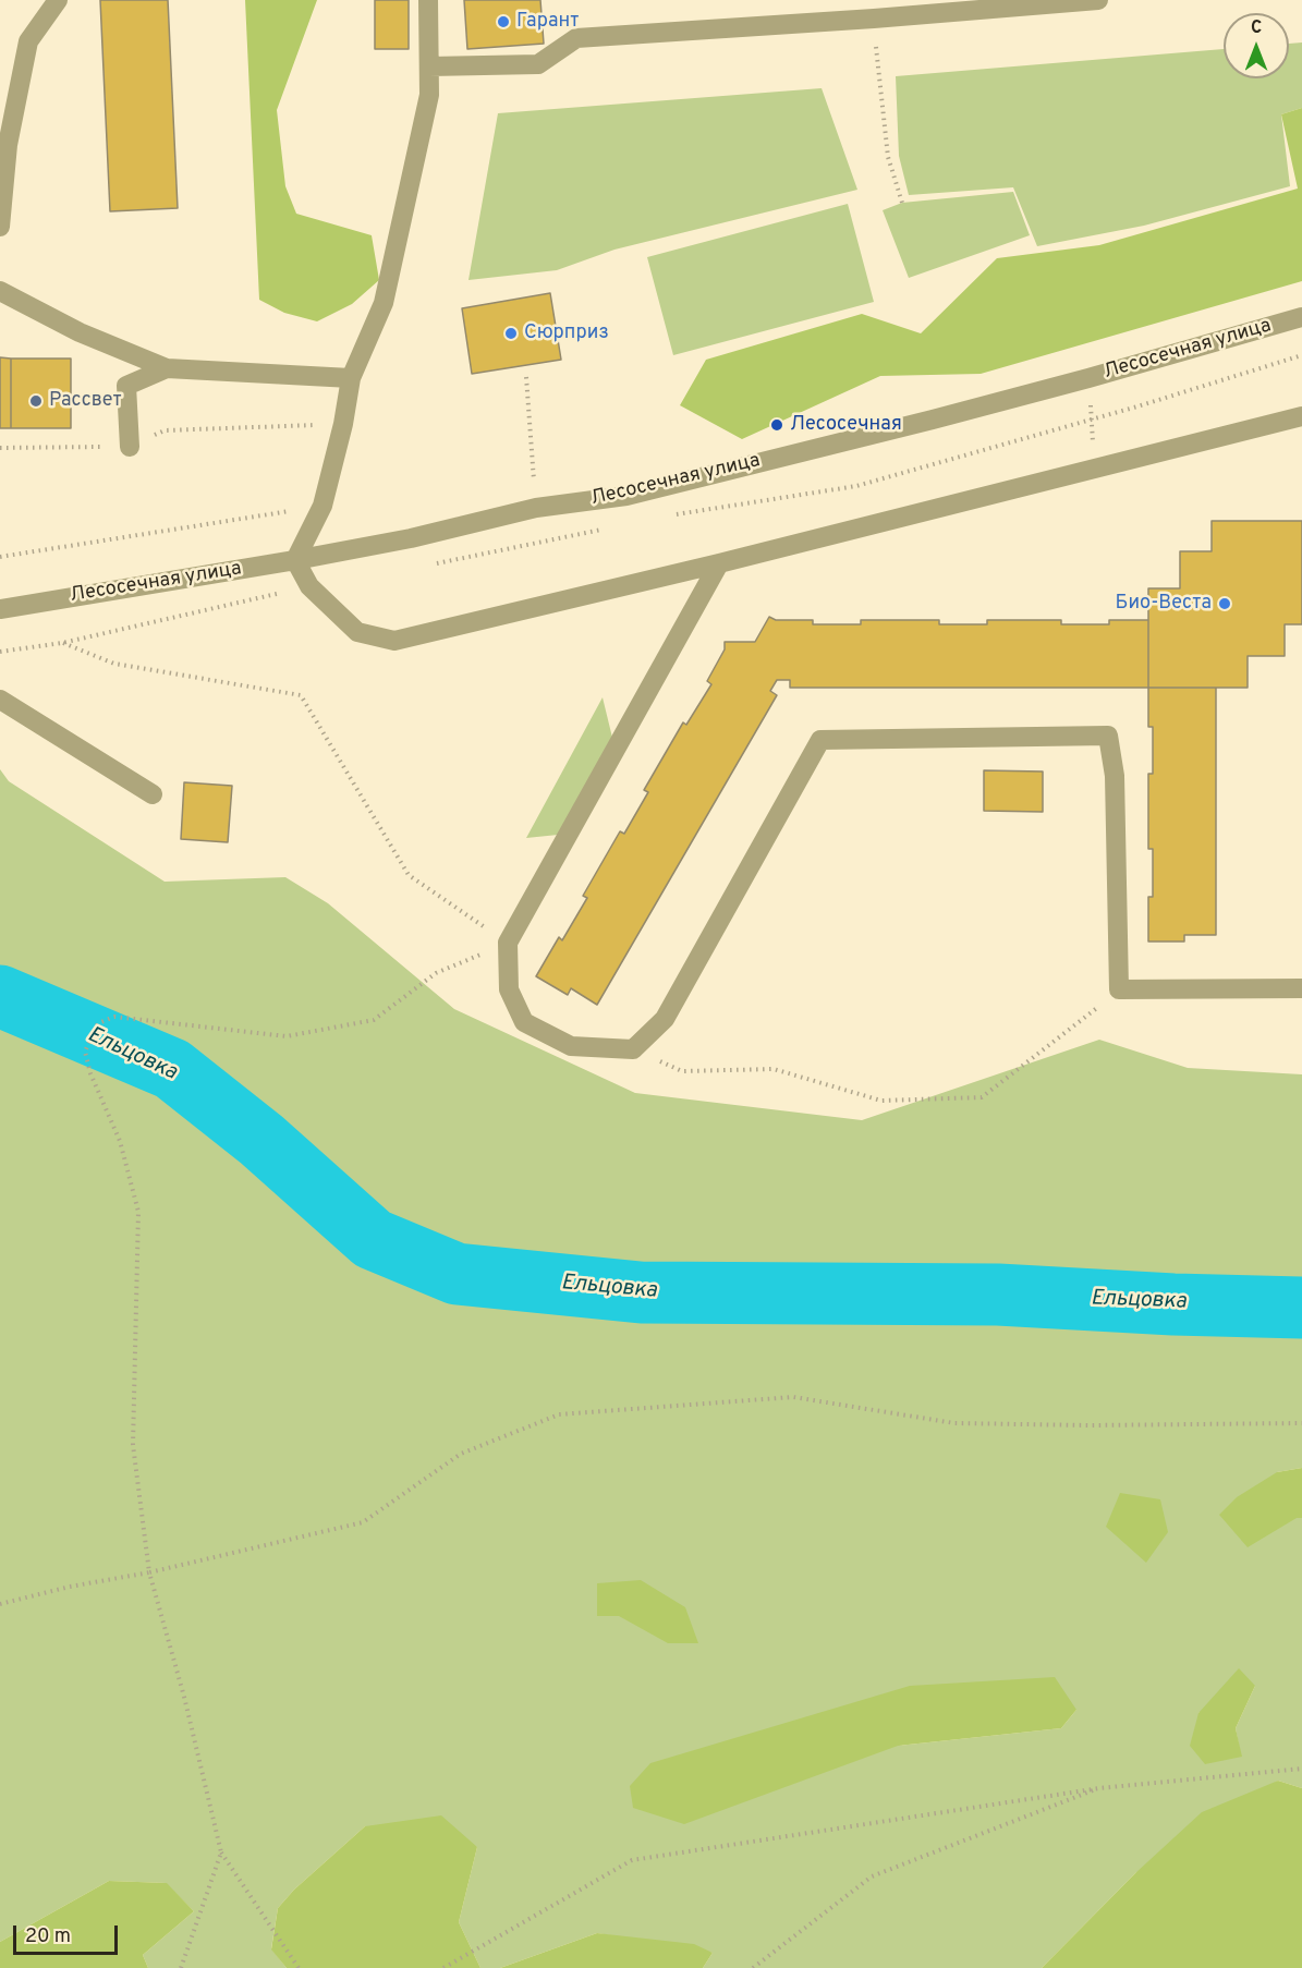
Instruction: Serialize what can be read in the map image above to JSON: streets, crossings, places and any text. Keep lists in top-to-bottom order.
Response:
{
  "streets": {
    "street": ["Лесосечная улица"]
  },
  "water": ["Ельцовка"],
  "places": [
    "Гарант",
    "Сюрприз",
    "Рассвет",
    "Лесосечная",
    "Био-Веста"
  ],
  "scale_bar": "20 m",
  "north": "top"
}
